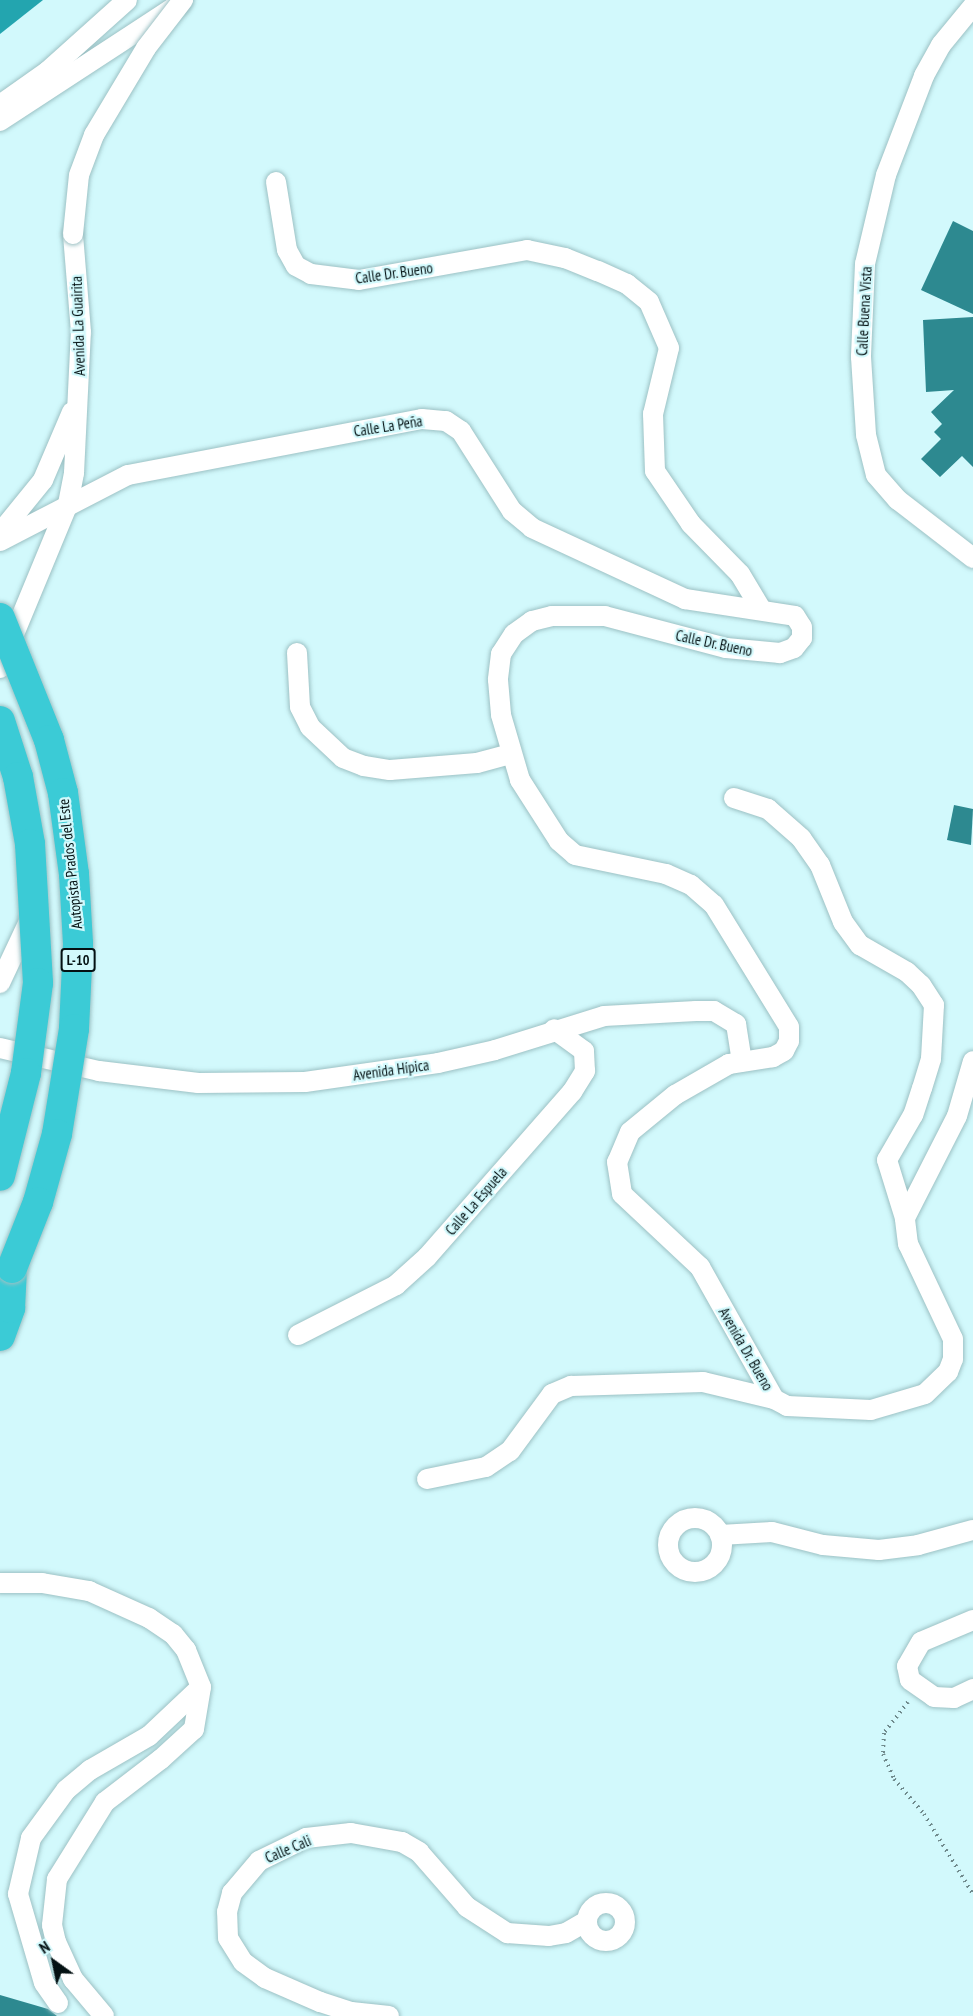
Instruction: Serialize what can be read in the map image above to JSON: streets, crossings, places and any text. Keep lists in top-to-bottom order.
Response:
{
  "streets": {
    "highway": ["Autopista Prados del Este", "L-10"],
    "street": [
      "Calle Dr. Bueno",
      "Calle Buena Vista",
      "Avenida La Guairita",
      "Calle La Peña",
      "Avenida Hípica",
      "Calle La Espuela",
      "Avenida Dr. Bueno",
      "Calle Cali"
    ]
  },
  "crossings": [
    ["Calle Dr. Bueno", "Calle La Peña"],
    ["Calle Dr. Bueno", "Avenida Hípica"],
    ["Calle Dr. Bueno", "Avenida Dr. Bueno"],
    ["Avenida La Guairita", "Calle La Peña"],
    ["Autopista Prados del Este", "L-10"],
    ["Avenida Hípica", "Calle La Espuela"],
    ["Avenida Hípica", "Avenida Dr. Bueno"]
  ],
  "north": "top left"
}
